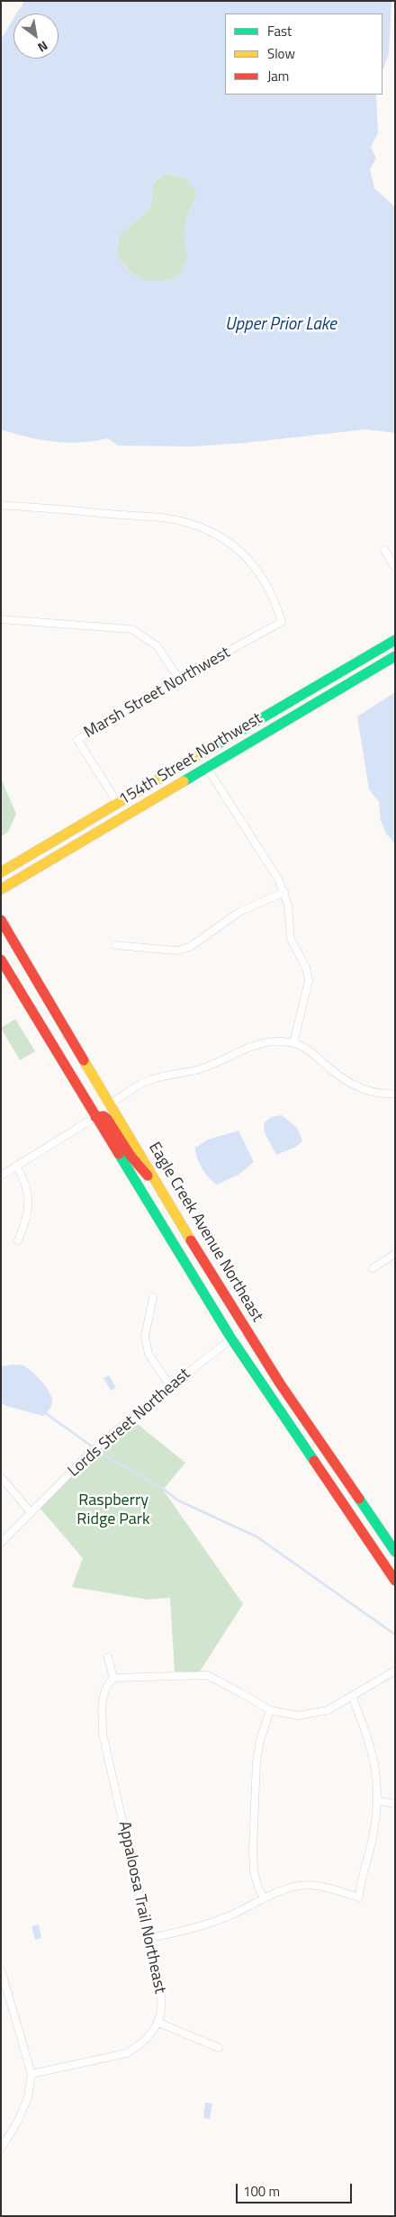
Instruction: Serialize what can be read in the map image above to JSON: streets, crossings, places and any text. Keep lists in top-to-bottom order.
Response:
{
  "streets": {
    "main road": ["154th Street Northwest", "Eagle Creek Avenue Northeast"],
    "street": ["Marsh Street Northwest", "Lords Street Northeast", "Appaloosa Trail Northeast"]
  },
  "crossings": [
    ["Marsh Street Northwest", "154th Street Northwest"],
    ["Eagle Creek Avenue Northeast", "Lords Street Northeast"]
  ],
  "water": ["Upper Prior Lake"],
  "parks": ["Raspberry Ridge Park"],
  "legend": ["Fast", "Slow", "Jam"],
  "scale_bar": "100 m",
  "north": "bottom right"
}
